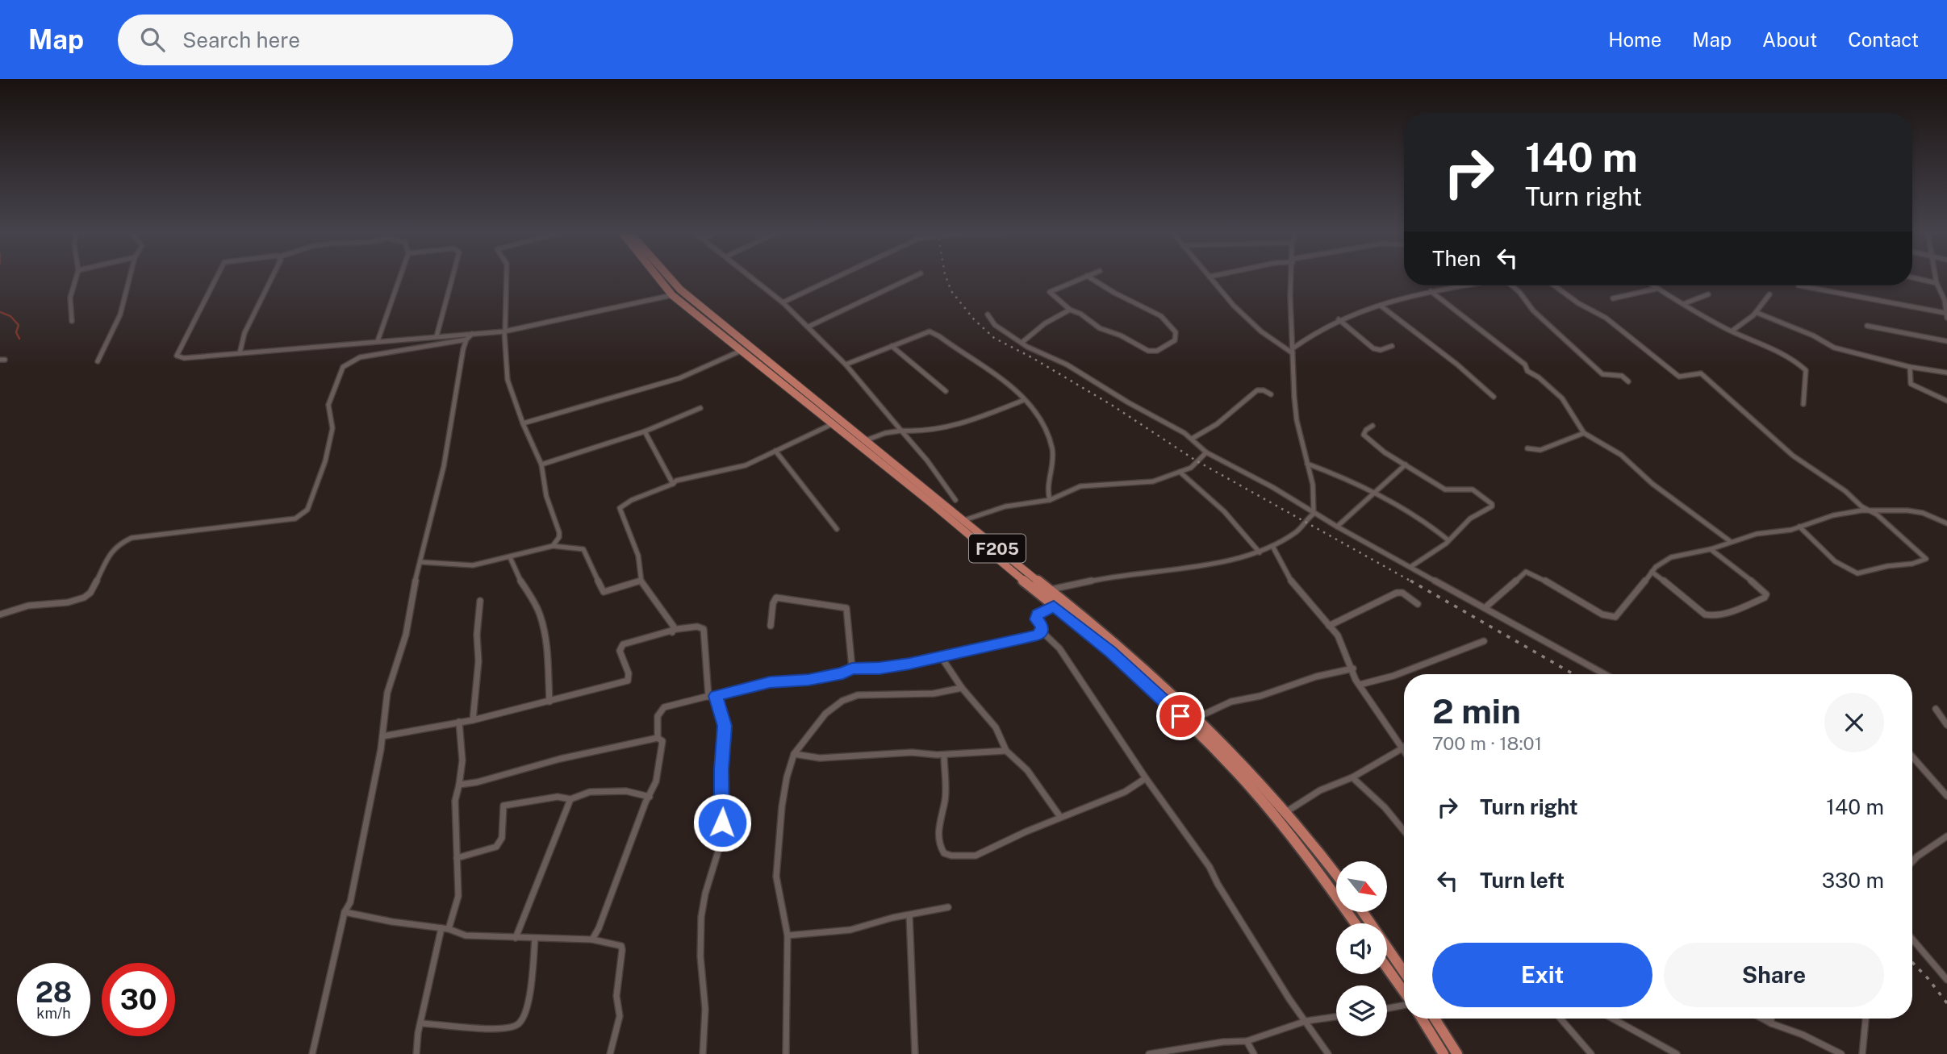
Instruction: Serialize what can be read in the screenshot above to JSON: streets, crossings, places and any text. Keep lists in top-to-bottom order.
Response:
{
  "streets": {
    "main road": ["F205"]
  },
  "north": "bottom right",
  "page": {
    "header": "Map",
    "search": "Search here",
    "nav": [
      "Home",
      "Map",
      "About",
      "Contact"
    ],
    "turn": ["140 m", "Turn right"],
    "then": "Then",
    "heading": ["2 min", "700 m · 18:01"],
    "list": [
      {
        "name": "Turn right",
        "value": "140 m"
      },
      {
        "name": "Turn left",
        "value": "330 m"
      }
    ],
    "buttons": ["Exit", "Share"],
    "speed": "28 km/h",
    "limit": "30"
  }
}
